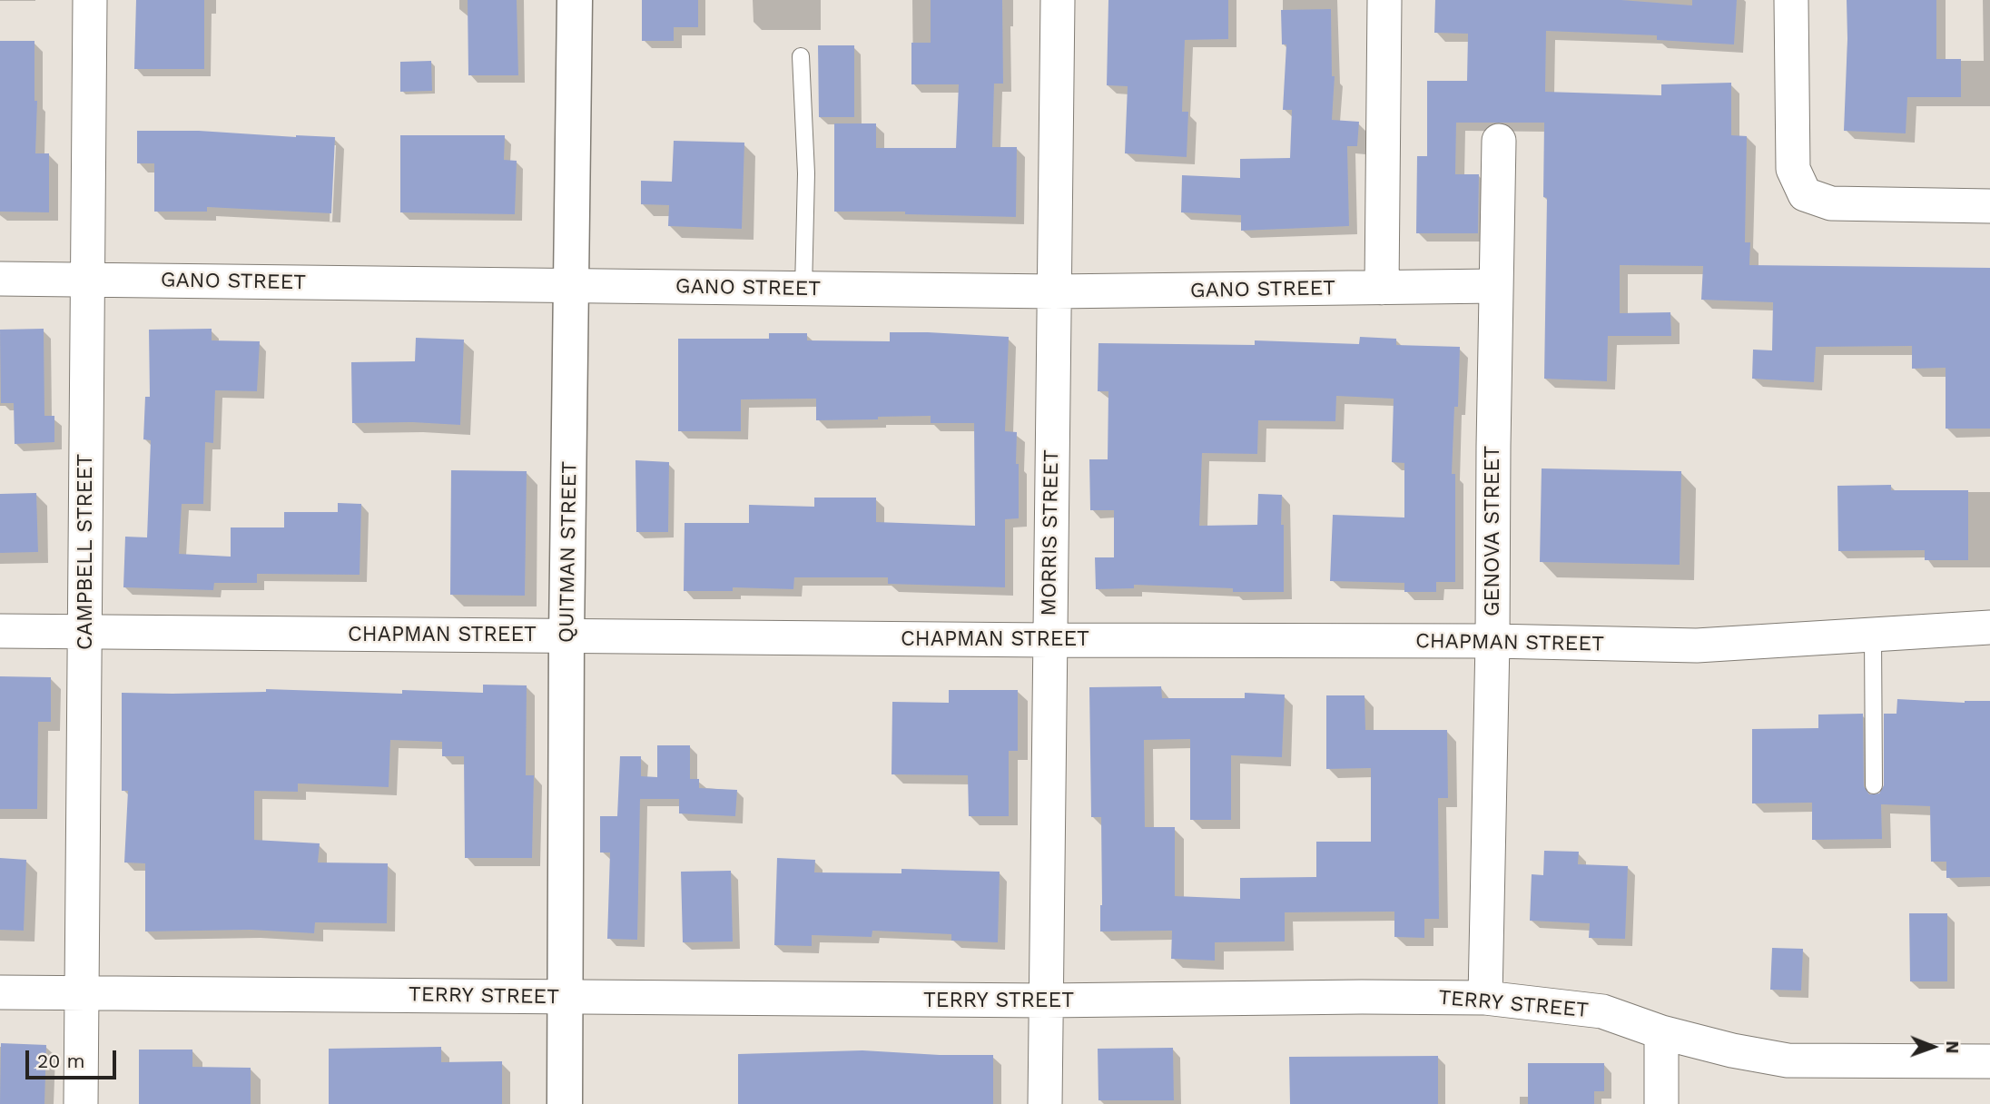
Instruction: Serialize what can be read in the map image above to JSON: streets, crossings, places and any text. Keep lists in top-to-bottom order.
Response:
{
  "streets": {
    "main road": ["QUITMAN STREET"],
    "street": [
      "GANO STREET",
      "GENOVA STREET",
      "MORRIS STREET",
      "CAMPBELL STREET",
      "CHAPMAN STREET",
      "TERRY STREET"
    ]
  },
  "crossings": [
    ["GANO STREET", "GENOVA STREET"],
    ["GANO STREET", "MORRIS STREET"],
    ["GANO STREET", "CAMPBELL STREET"],
    ["GANO STREET", "QUITMAN STREET"],
    ["GENOVA STREET", "CHAPMAN STREET"],
    ["GENOVA STREET", "TERRY STREET"],
    ["MORRIS STREET", "CHAPMAN STREET"],
    ["MORRIS STREET", "TERRY STREET"],
    ["CAMPBELL STREET", "CHAPMAN STREET"],
    ["CAMPBELL STREET", "TERRY STREET"],
    ["QUITMAN STREET", "CHAPMAN STREET"],
    ["QUITMAN STREET", "TERRY STREET"]
  ],
  "scale_bar": "20 m",
  "north": "right"
}
